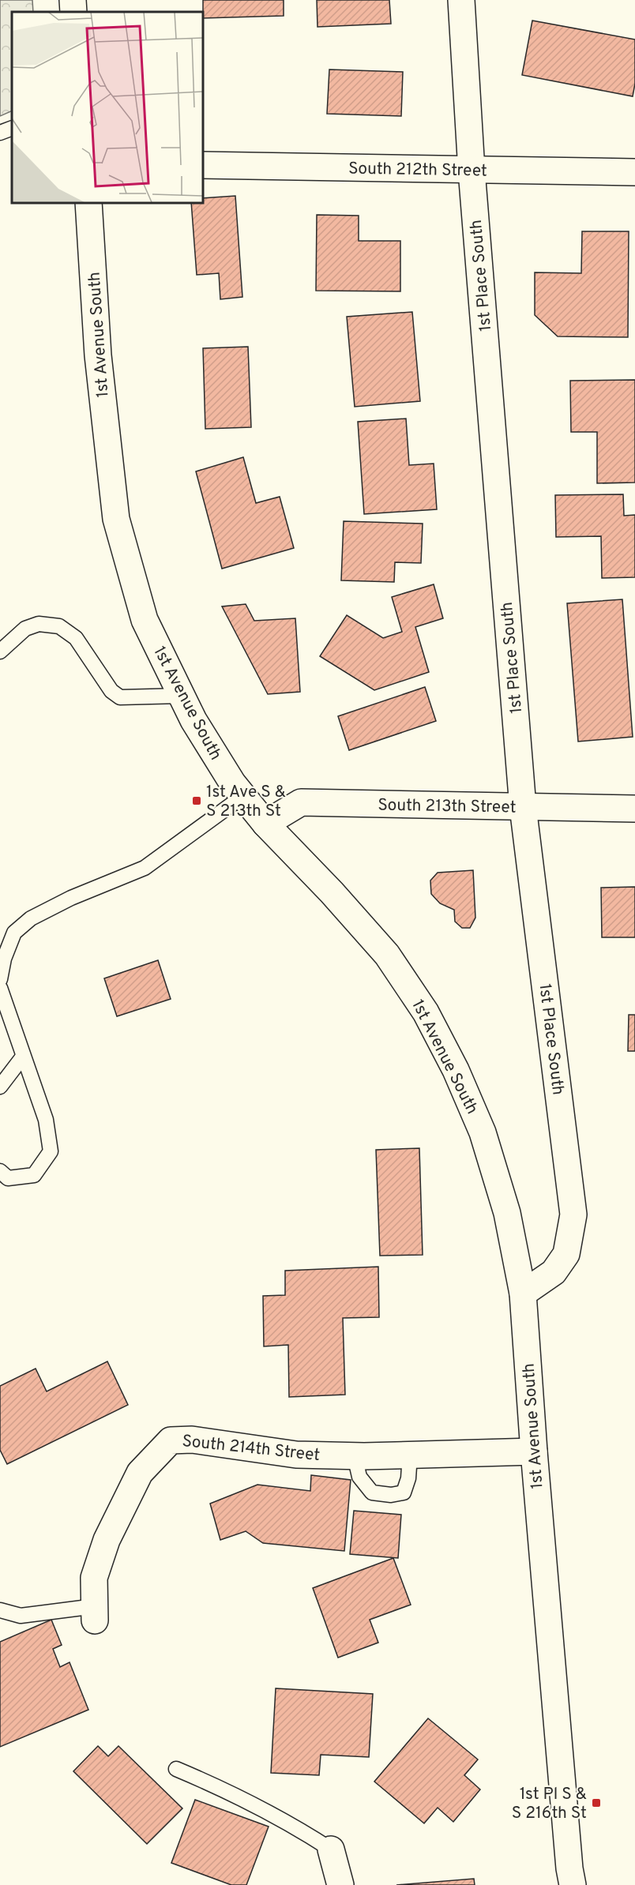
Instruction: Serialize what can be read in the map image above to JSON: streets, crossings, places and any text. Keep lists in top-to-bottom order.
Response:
{
  "streets": {
    "street": [
      "South 212th Street",
      "1st Place South",
      "1st Avenue South",
      "South 213th Street",
      "South 214th Street"
    ]
  },
  "crossings": [
    ["South 212th Street", "1st Place South"],
    ["1st Place South", "1st Avenue South"],
    ["1st Place South", "South 213th Street"],
    ["1st Avenue South", "South 213th Street"],
    ["1st Avenue South", "South 214th Street"]
  ],
  "places": {
    "transit": ["1st Ave S & S 213th St", "1st Pl S & S 216th St"]
  }
}
